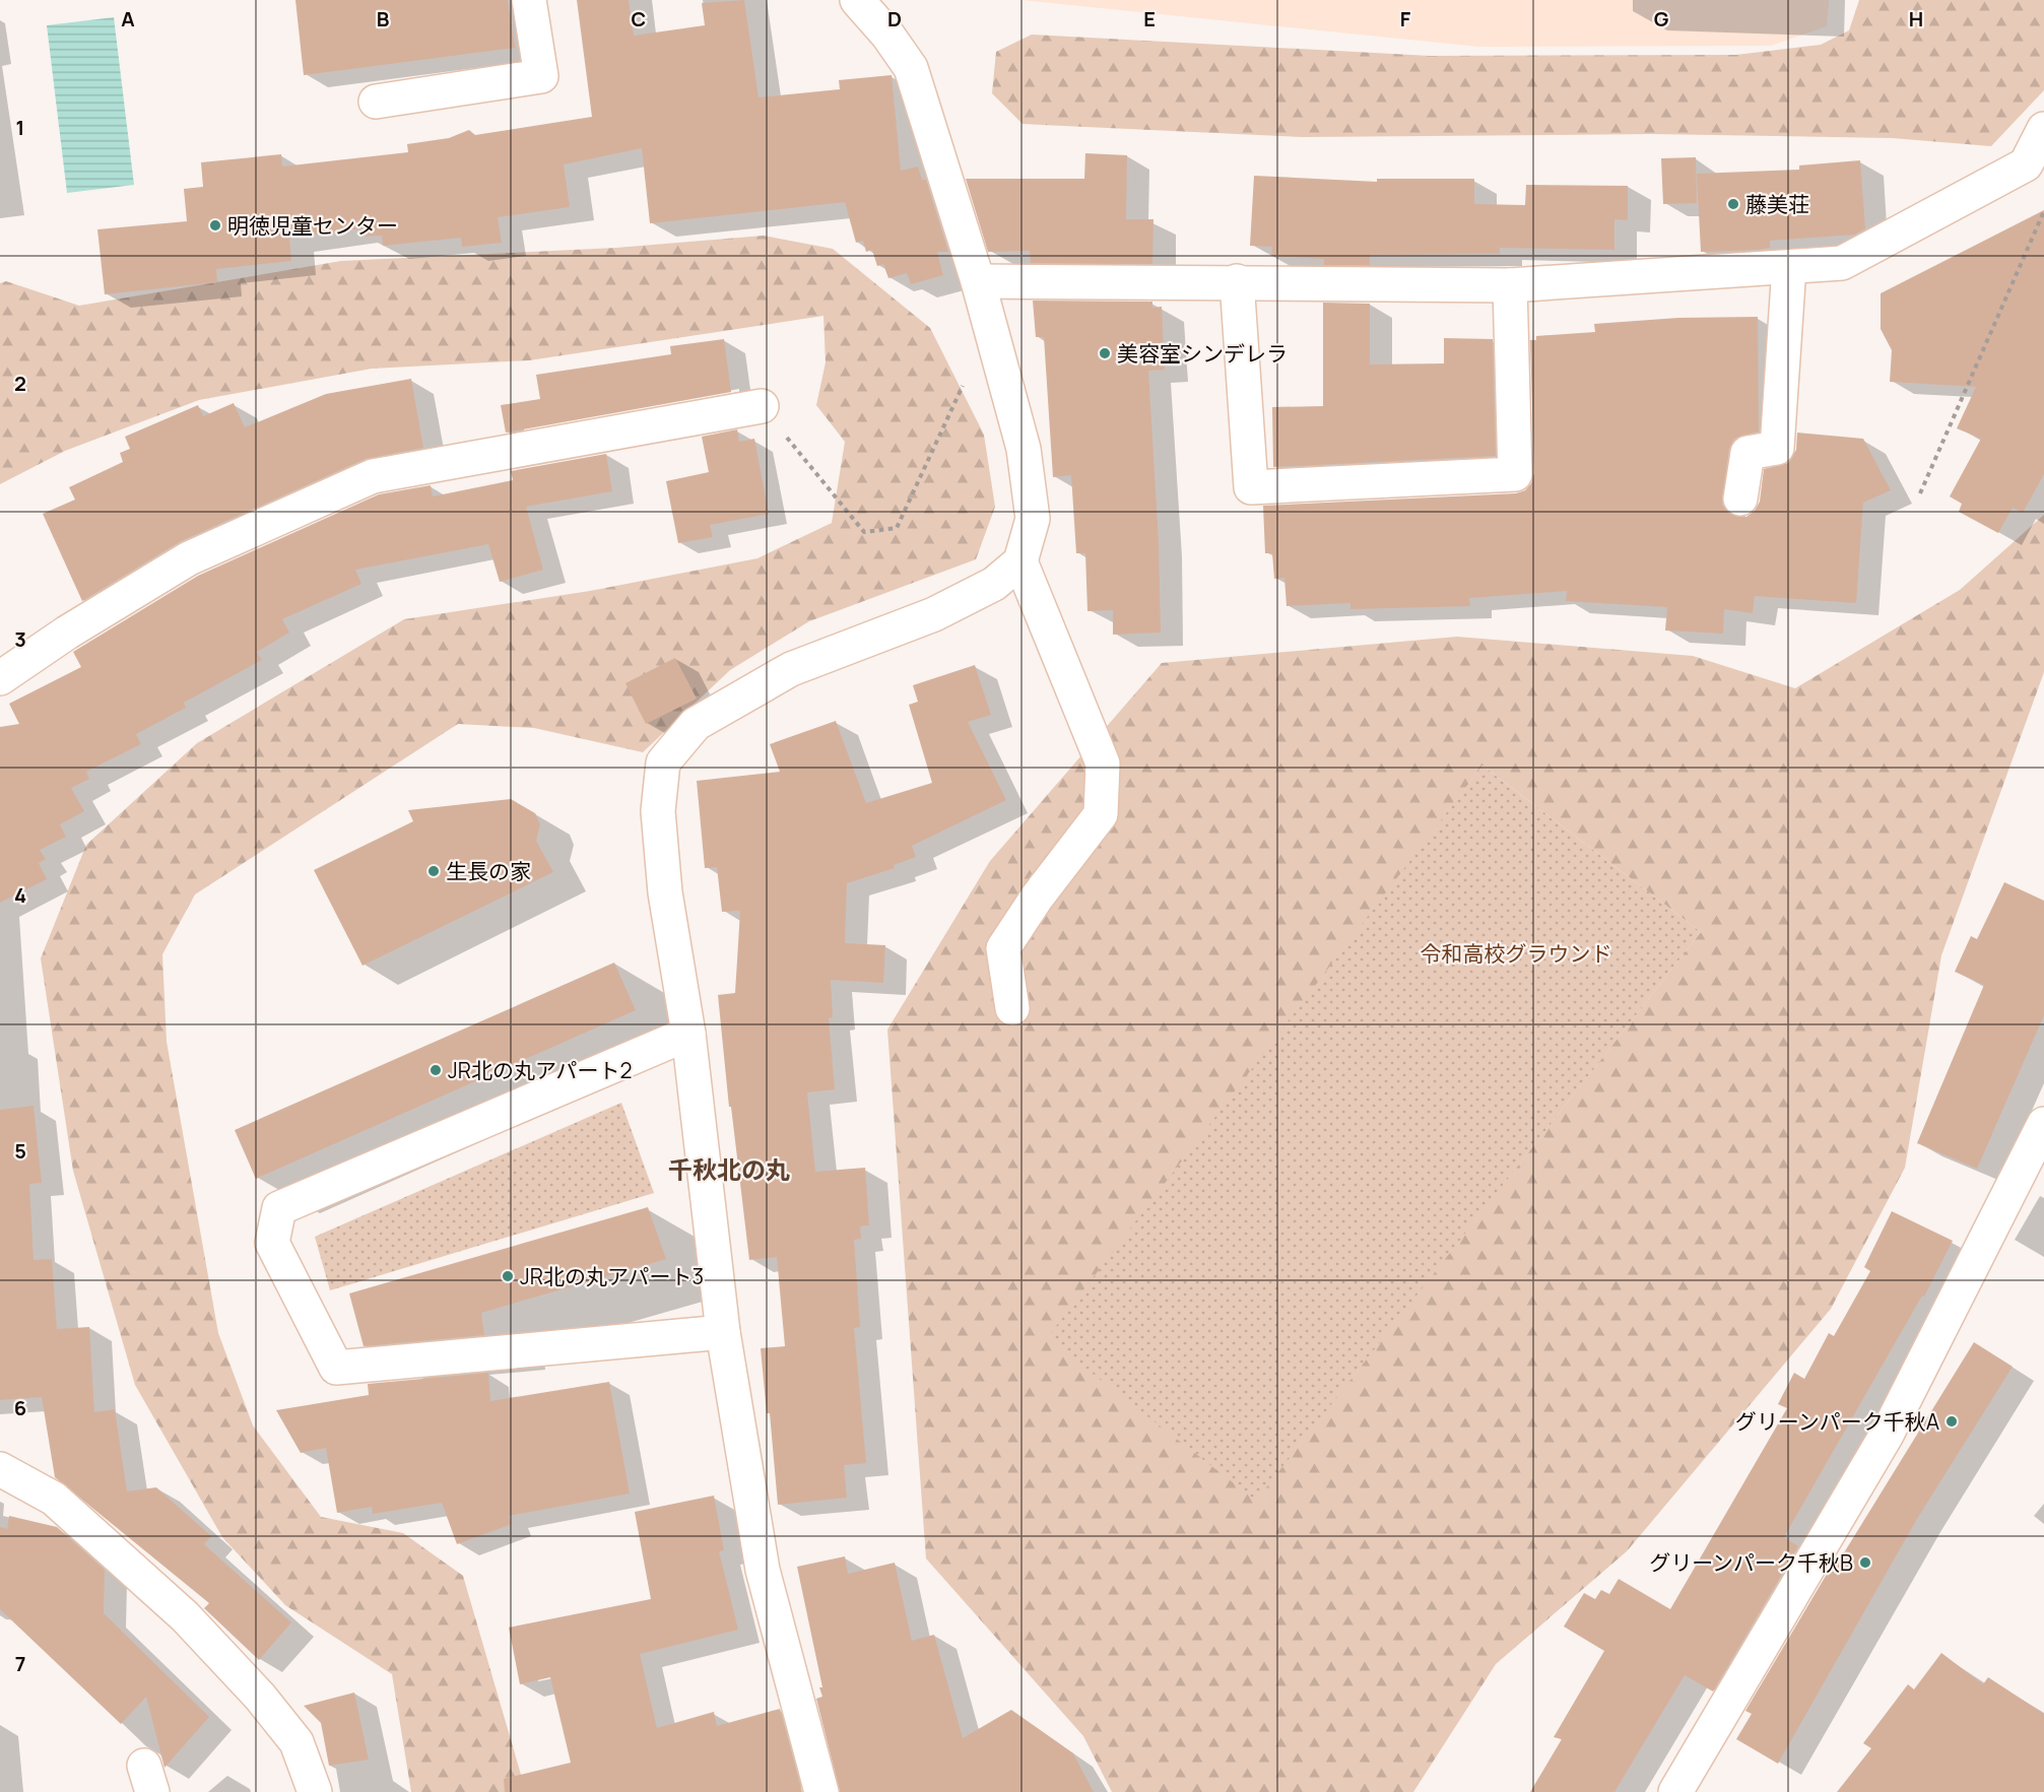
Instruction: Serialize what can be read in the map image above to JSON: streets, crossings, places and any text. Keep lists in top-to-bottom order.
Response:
{
  "districts": ["千秋北の丸"],
  "parks": ["令和高校グラウンド"],
  "places": [
    "藤美荘",
    "明徳児童センター",
    "美容室シンデレラ",
    "生長の家",
    "JR北の丸アパート2",
    "JR北の丸アパート3",
    "グリーンパーク千秋A",
    "グリーンパーク千秋B"
  ],
  "grid": {
    "columns": [
      "A",
      "B",
      "C",
      "D",
      "E",
      "F",
      "G",
      "H"
    ],
    "rows": [
      "1",
      "2",
      "3",
      "4",
      "5",
      "6",
      "7"
    ]
  }
}
